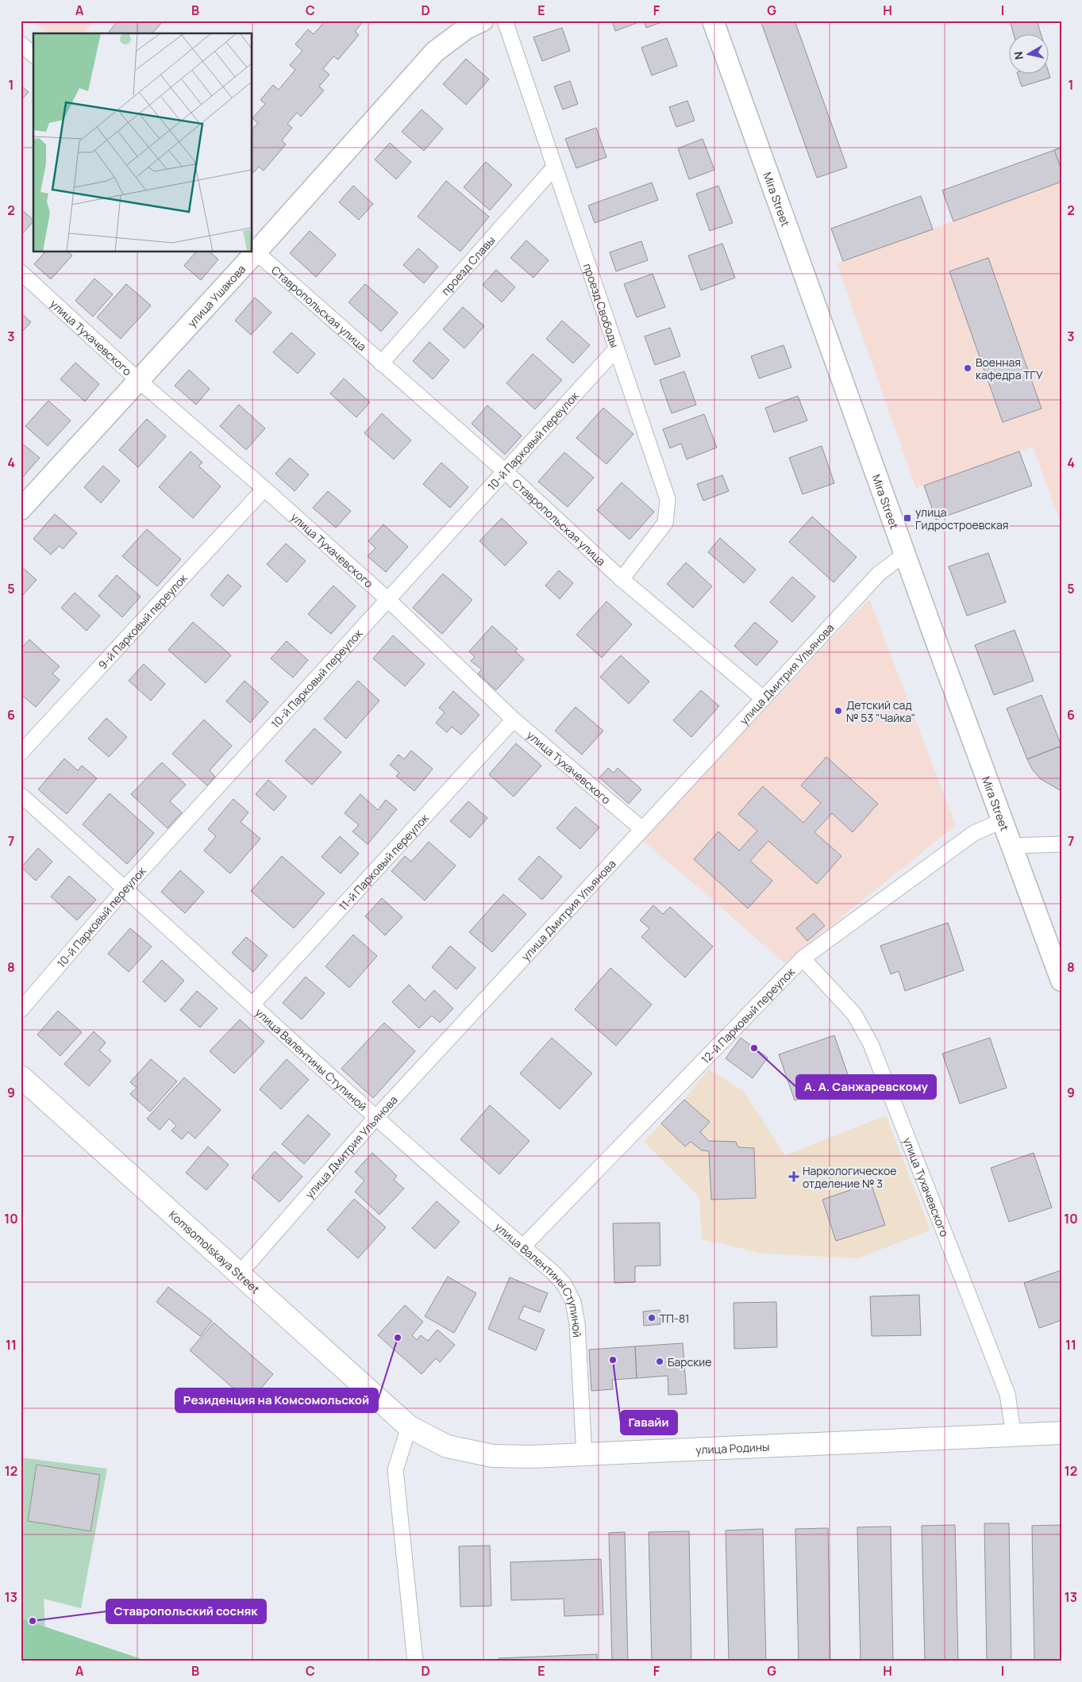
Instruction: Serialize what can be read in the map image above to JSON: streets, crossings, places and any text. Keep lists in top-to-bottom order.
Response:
{
  "streets": {
    "main road": [
      "Mira Street",
      "улица Ушакова",
      "Komsomolskaya Street",
      "улица Родины"
    ],
    "street": [
      "проезд Славы",
      "проезд Свободы",
      "Ставропольская улица",
      "улица Тухачевского",
      "10-й Парковый переулок",
      "9-й Парковый переулок",
      "улица Дмитрия Ульянова",
      "11-й Парковый переулок",
      "12-й Парковый переулок",
      "улица Валентины Ступиной"
    ]
  },
  "crossings": [
    ["Mira Street", "улица Дмитрия Ульянова"],
    ["Mira Street", "12-й Парковый переулок"],
    ["проезд Славы", "проезд Свободы"],
    ["проезд Славы", "Ставропольская улица"],
    ["улица Ушакова", "Ставропольская улица"],
    ["улица Ушакова", "улица Тухачевского"],
    ["проезд Свободы", "Ставропольская улица"],
    ["проезд Свободы", "10-й Парковый переулок"],
    ["Ставропольская улица", "10-й Парковый переулок"],
    ["Ставропольская улица", "улица Дмитрия Ульянова"],
    ["улица Тухачевского", "10-й Парковый переулок"],
    ["улица Тухачевского", "9-й Парковый переулок"],
    ["улица Тухачевского", "улица Дмитрия Ульянова"],
    ["улица Тухачевского", "11-й Парковый переулок"],
    ["улица Тухачевского", "12-й Парковый переулок"],
    ["улица Тухачевского", "улица Родины"],
    ["10-й Парковый переулок", "улица Валентины Ступиной"],
    ["улица Дмитрия Ульянова", "улица Валентины Ступиной"],
    ["улица Дмитрия Ульянова", "Komsomolskaya Street"],
    ["11-й Парковый переулок", "улица Валентины Ступиной"],
    ["12-й Парковый переулок", "улица Валентины Ступиной"],
    ["улица Валентины Ступиной", "улица Родины"],
    ["Komsomolskaya Street", "улица Родины"]
  ],
  "places": {
    "other": [
      "Военная кафедра ТГУ",
      "Детский сад № 53 \"Чайка\"",
      "А. А. Санжаревскому",
      "ТП-81",
      "Резиденция на Комсомольской",
      "Гавайи",
      "Барские",
      "Ставропольский сосняк"
    ],
    "transit": ["улица Гидростроевская"],
    "health": ["Наркологическое отделение № 3"]
  },
  "north": "left",
  "grid": {
    "columns": [
      "A",
      "B",
      "C",
      "D",
      "E",
      "F",
      "G",
      "H",
      "I"
    ],
    "rows": [
      "1",
      "2",
      "3",
      "4",
      "5",
      "6",
      "7",
      "8",
      "9",
      "10",
      "11",
      "12",
      "13"
    ]
  }
}
